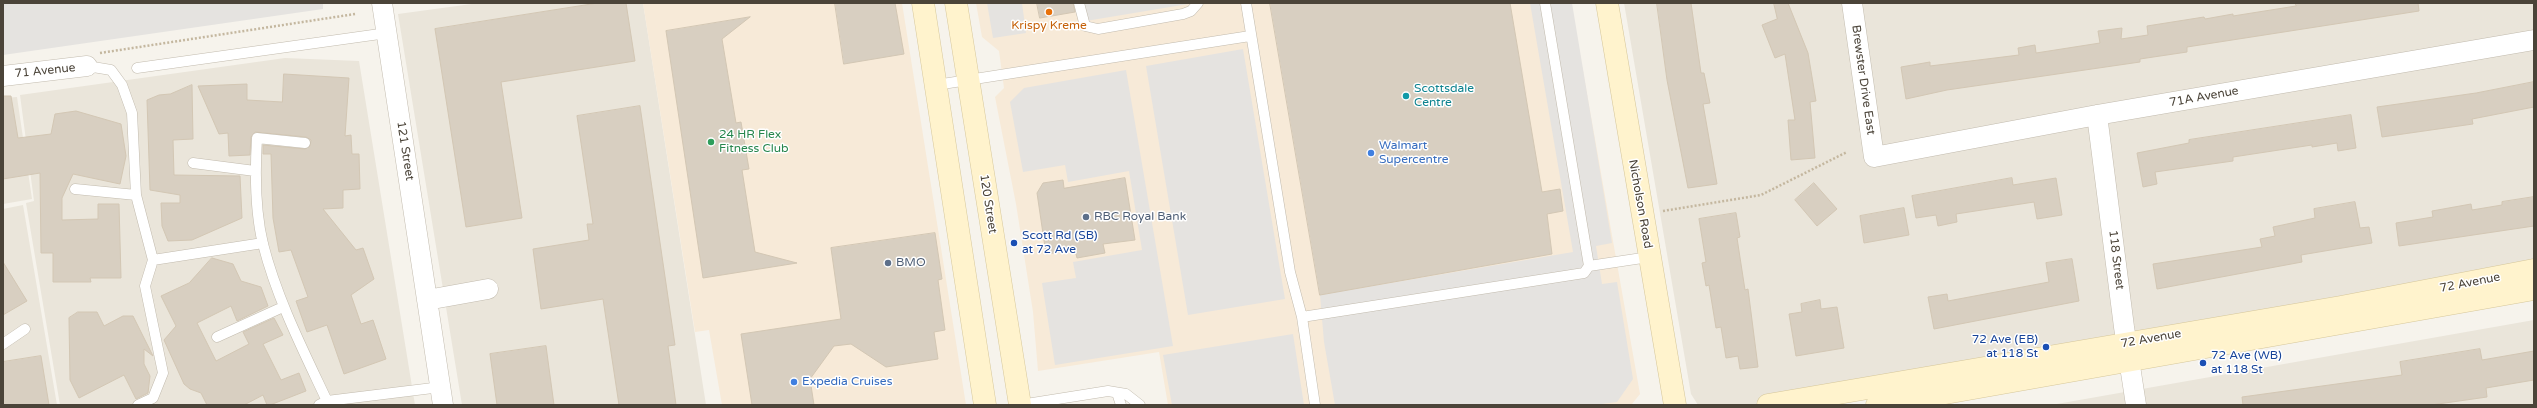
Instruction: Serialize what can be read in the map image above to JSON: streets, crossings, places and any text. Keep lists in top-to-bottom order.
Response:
{
  "streets": {
    "main road": ["120 Street", "Nicholson Road", "72 Avenue"],
    "street": [
      "71 Avenue",
      "Brewster Drive East",
      "71A Avenue",
      "121 Street",
      "118 Street"
    ]
  },
  "crossings": [
    ["Brewster Drive East", "71A Avenue"],
    ["71A Avenue", "118 Street"],
    ["118 Street", "72 Avenue"]
  ],
  "places": [
    "Krispy Kreme",
    "Scottsdale Centre",
    "24 HR Flex Fitness Club",
    "Walmart Supercentre",
    "RBC Royal Bank",
    "Scott Rd (SB) at 72 Ave",
    "BMO",
    "72 Ave (EB) at 118 St",
    "72 Ave (WB) at 118 St",
    "Expedia Cruises"
  ]
}
